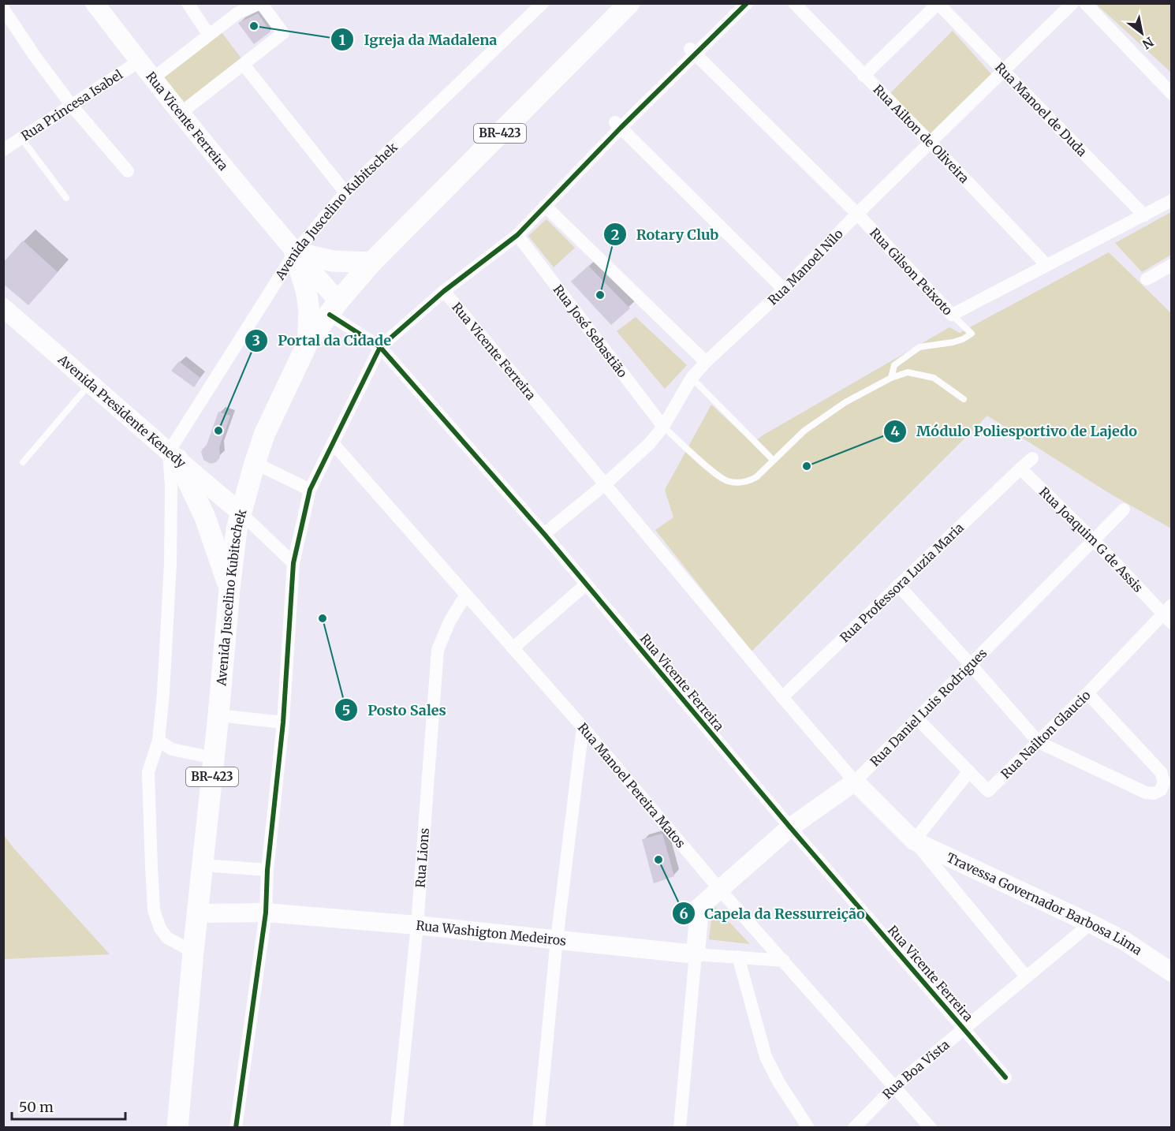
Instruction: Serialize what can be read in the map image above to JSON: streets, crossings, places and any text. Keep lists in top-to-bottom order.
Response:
{
  "streets": {
    "main road": ["BR-423", "Avenida Juscelino Kubitschek"],
    "street": [
      "Rua Princesa Isabel",
      "Rua Manoel de Duda",
      "Rua Vicente Ferreira",
      "Rua Ailton de Oliveira",
      "Rua Manoel Nilo",
      "Rua Gilson Peixoto",
      "Rua José Sebastião",
      "Avenida Presidente Kenedy",
      "Rua Joaquim G de Assis",
      "Rua Professora Luzia Maria",
      "Rua Daniel Luis Rodrigues",
      "Rua Nailton Glaucio",
      "Rua Manoel Pereira Matos",
      "Rua Lions",
      "Travessa Governador Barbosa Lima",
      "Rua Washigton Medeiros",
      "Rua Boa Vista"
    ]
  },
  "crossings": [
    ["Rua Princesa Isabel", "Rua Vicente Ferreira"],
    ["Rua Manoel de Duda", "Rua Manoel Nilo"],
    ["Rua Manoel de Duda", "Rua Gilson Peixoto"],
    ["Rua Vicente Ferreira", "Avenida Juscelino Kubitschek"],
    ["Rua Vicente Ferreira", "Rua Manoel Nilo"],
    ["Rua Vicente Ferreira", "Rua Professora Luzia Maria"],
    ["Rua Vicente Ferreira", "Rua Daniel Luis Rodrigues"],
    ["Rua Vicente Ferreira", "Travessa Governador Barbosa Lima"],
    ["Rua Vicente Ferreira", "Rua Boa Vista"],
    ["BR-423", "Avenida Juscelino Kubitschek"],
    ["Rua Ailton de Oliveira", "Rua Manoel Nilo"],
    ["Rua Ailton de Oliveira", "Rua Gilson Peixoto"],
    ["Avenida Juscelino Kubitschek", "Avenida Presidente Kenedy"],
    ["Avenida Juscelino Kubitschek", "Rua Washigton Medeiros"],
    ["Rua Manoel Nilo", "Rua Gilson Peixoto"],
    ["Rua Manoel Nilo", "Rua José Sebastião"],
    ["Rua Joaquim G de Assis", "Rua Professora Luzia Maria"],
    ["Rua Joaquim G de Assis", "Rua Daniel Luis Rodrigues"],
    ["Rua Joaquim G de Assis", "Rua Nailton Glaucio"],
    ["Rua Daniel Luis Rodrigues", "Rua Nailton Glaucio"],
    ["Rua Daniel Luis Rodrigues", "Rua Manoel Pereira Matos"],
    ["Rua Daniel Luis Rodrigues", "Travessa Governador Barbosa Lima"],
    ["Rua Daniel Luis Rodrigues", "Rua Washigton Medeiros"],
    ["Rua Manoel Pereira Matos", "Rua Lions"],
    ["Rua Manoel Pereira Matos", "Rua Washigton Medeiros"],
    ["Rua Manoel Pereira Matos", "Rua Boa Vista"],
    ["Rua Lions", "Rua Washigton Medeiros"],
    ["Travessa Governador Barbosa Lima", "Rua Boa Vista"]
  ],
  "places": [
    "Igreja da Madalena",
    "Rotary Club",
    "Portal da Cidade",
    "Módulo Poliesportivo de Lajedo",
    "Posto Sales",
    "Capela da Ressurreição"
  ],
  "scale_bar": "50 m",
  "north": "bottom right"
}
